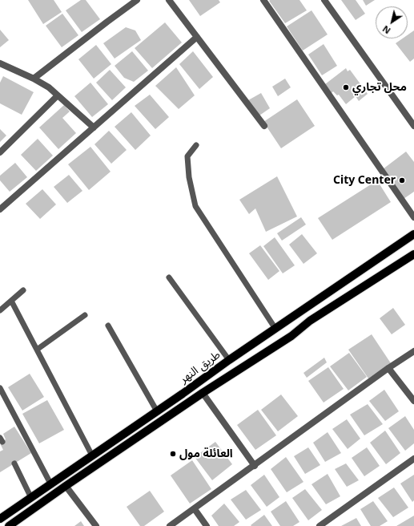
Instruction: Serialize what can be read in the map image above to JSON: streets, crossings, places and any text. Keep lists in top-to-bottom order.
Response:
{
  "streets": {
    "main road": ["طريق النهر"]
  },
  "places": ["محل تجاري", "City Center", "العائلة مول"],
  "north": "bottom left"
}
